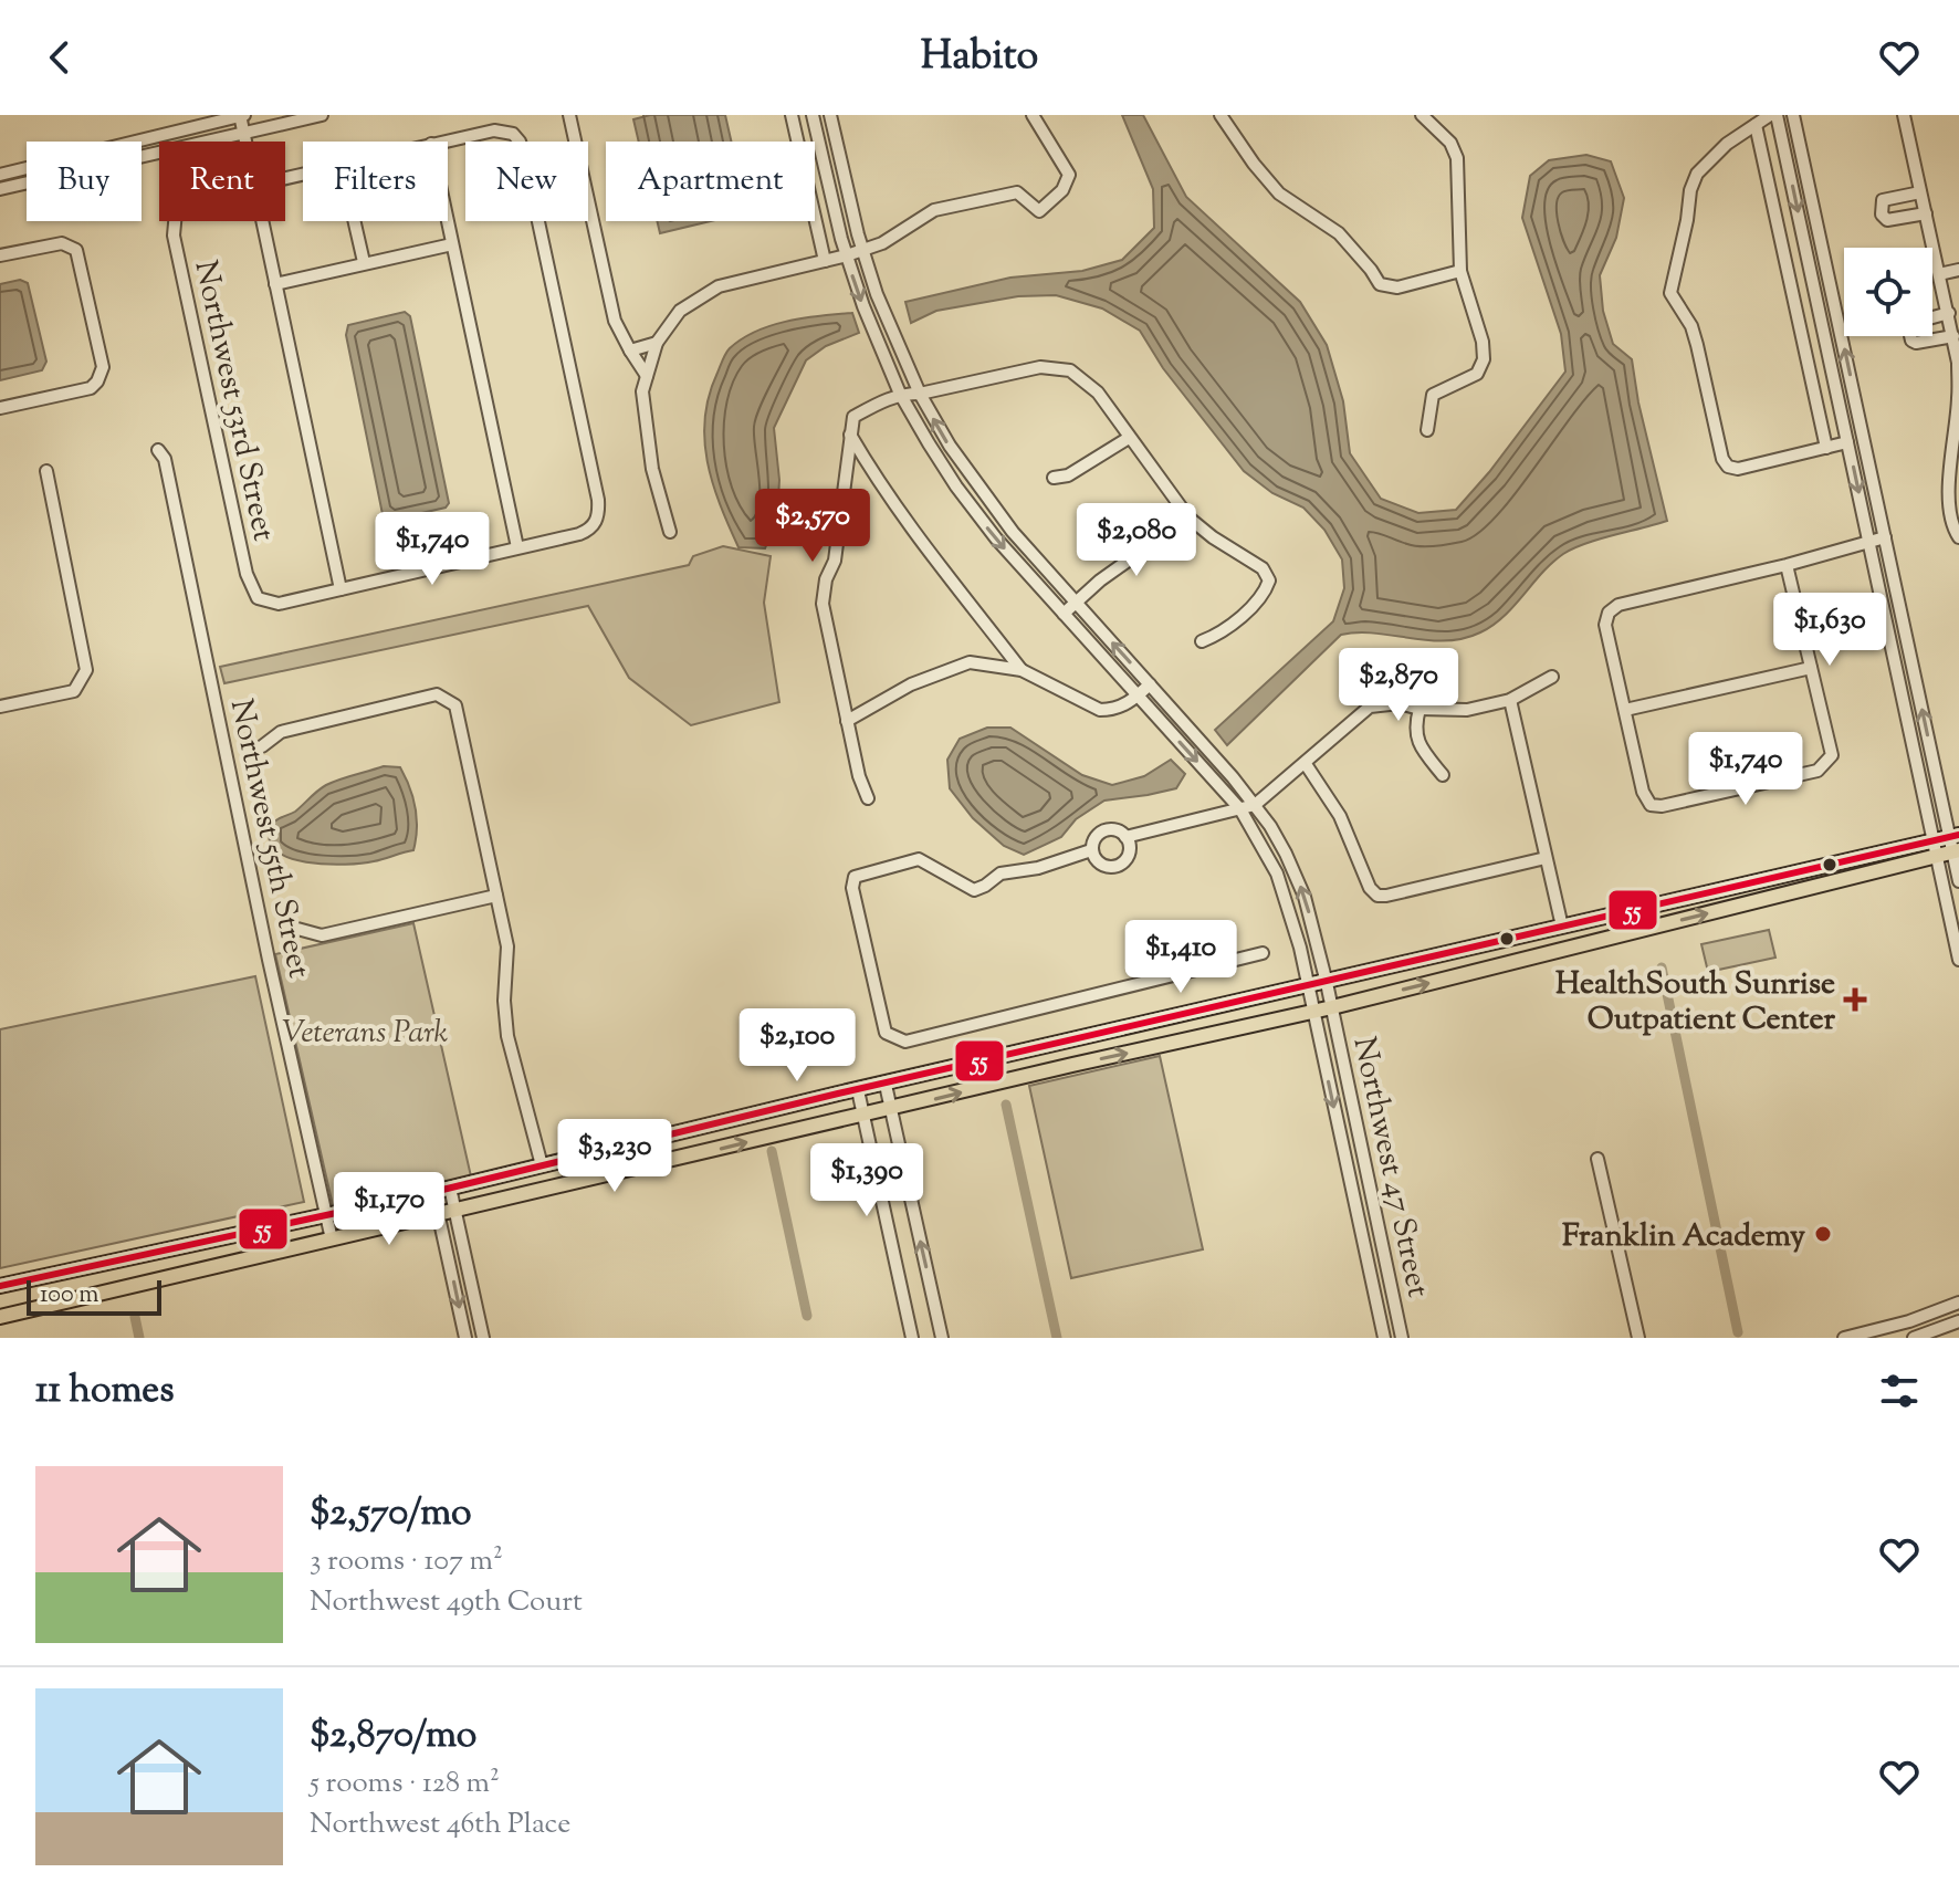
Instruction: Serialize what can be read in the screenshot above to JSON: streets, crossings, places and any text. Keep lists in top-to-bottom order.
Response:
{
  "streets": {
    "street": ["Northwest 53rd Street", "Northwest 55th Street", "Northwest 47 Street"]
  },
  "parks": ["Veterans Park"],
  "places": {
    "health": ["HealthSouth Sunrise Outpatient Center"],
    "other": ["Franklin Academy"]
  },
  "lines": ["transit line 55"],
  "scale_bar": "100 m",
  "page": {
    "header": "Habito",
    "chip": [
      "Buy",
      "Rent",
      "Filters",
      "New",
      "Apartment"
    ],
    "price": [
      "$2,570",
      "$2,080",
      "$1,740",
      "$1,630",
      "$2,870",
      "$1,740",
      "$1,410",
      "$2,100",
      "$3,230",
      "$1,390",
      "$1,170"
    ],
    "scale": "100 m",
    "heading": "11 homes",
    "list": [
      {
        "name": "$2,570/mo",
        "note": "3 rooms · 107 m² · Northwest 49th Court"
      },
      {
        "name": "$2,870/mo",
        "note": "5 rooms · 128 m² · Northwest 46th Place"
      }
    ]
  }
}
